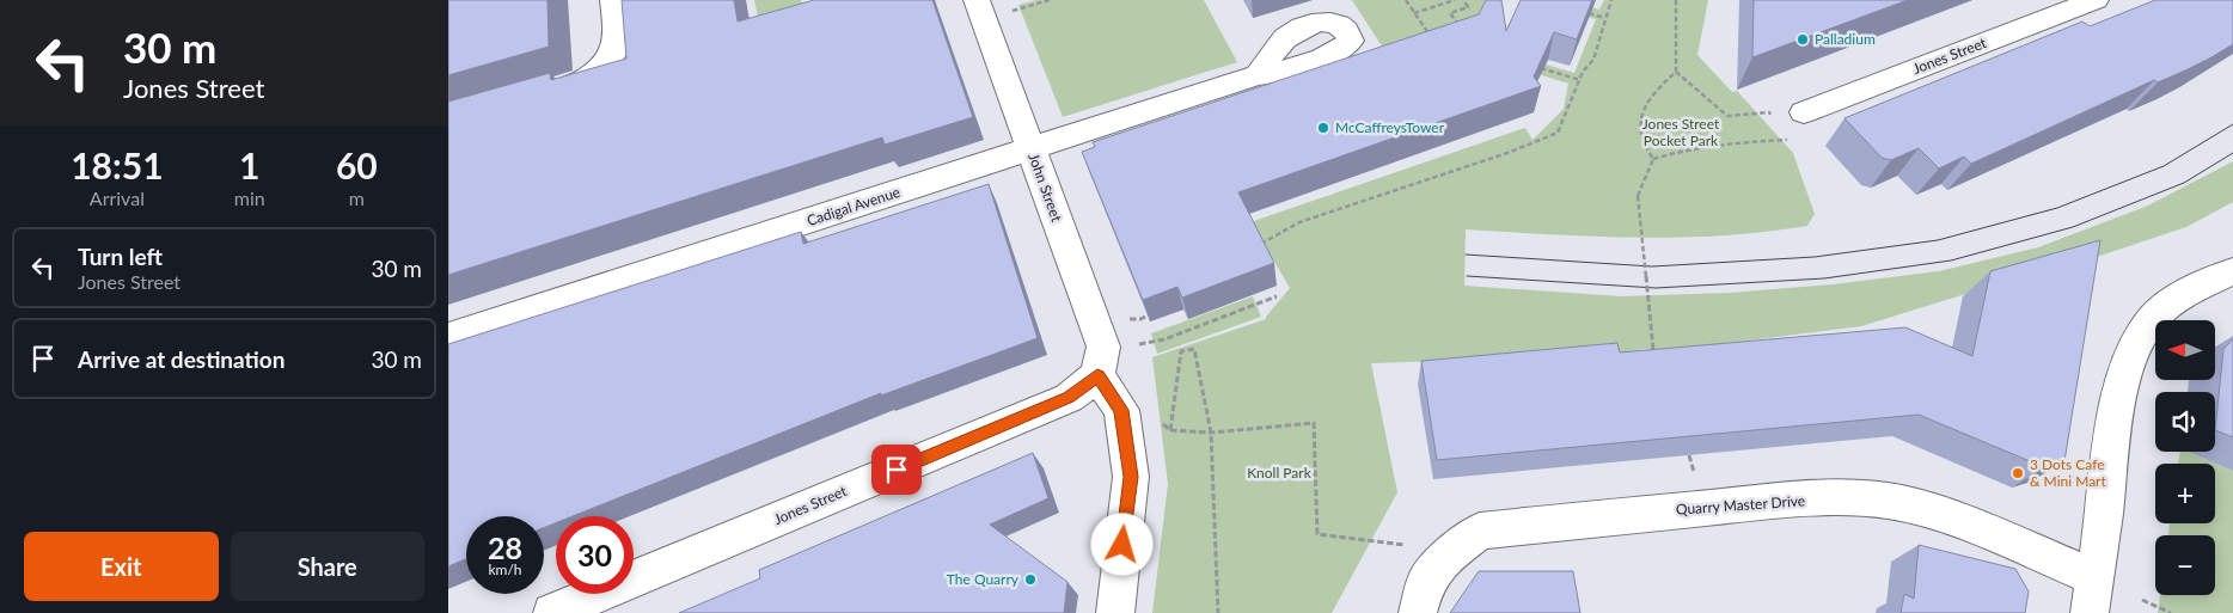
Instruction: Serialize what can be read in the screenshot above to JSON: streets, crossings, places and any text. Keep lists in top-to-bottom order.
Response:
{
  "streets": {
    "street": [
      "Jones Street",
      "John Street",
      "Cadigal Avenue",
      "Quarry Master Drive"
    ]
  },
  "crossings": [
    ["Jones Street", "John Street"],
    ["John Street", "Cadigal Avenue"]
  ],
  "parks": ["Jones Street Pocket Park", "Knoll Park"],
  "places": [
    "Palladium",
    "McCaffreysTower",
    "3 Dots Cafe & Mini Mart",
    "The Quarry"
  ],
  "north": "left",
  "page": {
    "turn": ["30 m", "Jones Street"],
    "eta": [
      "18:51",
      "Arrival",
      "1",
      "min",
      "60",
      "m"
    ],
    "list": [
      {
        "name": "Turn left",
        "note": "Jones Street",
        "value": "30 m"
      },
      {
        "name": "Arrive at destination",
        "value": "30 m"
      }
    ],
    "map_buttons": ["+", "−"],
    "speed": "28 km/h",
    "limit": "30",
    "buttons": ["Exit", "Share"]
  }
}
